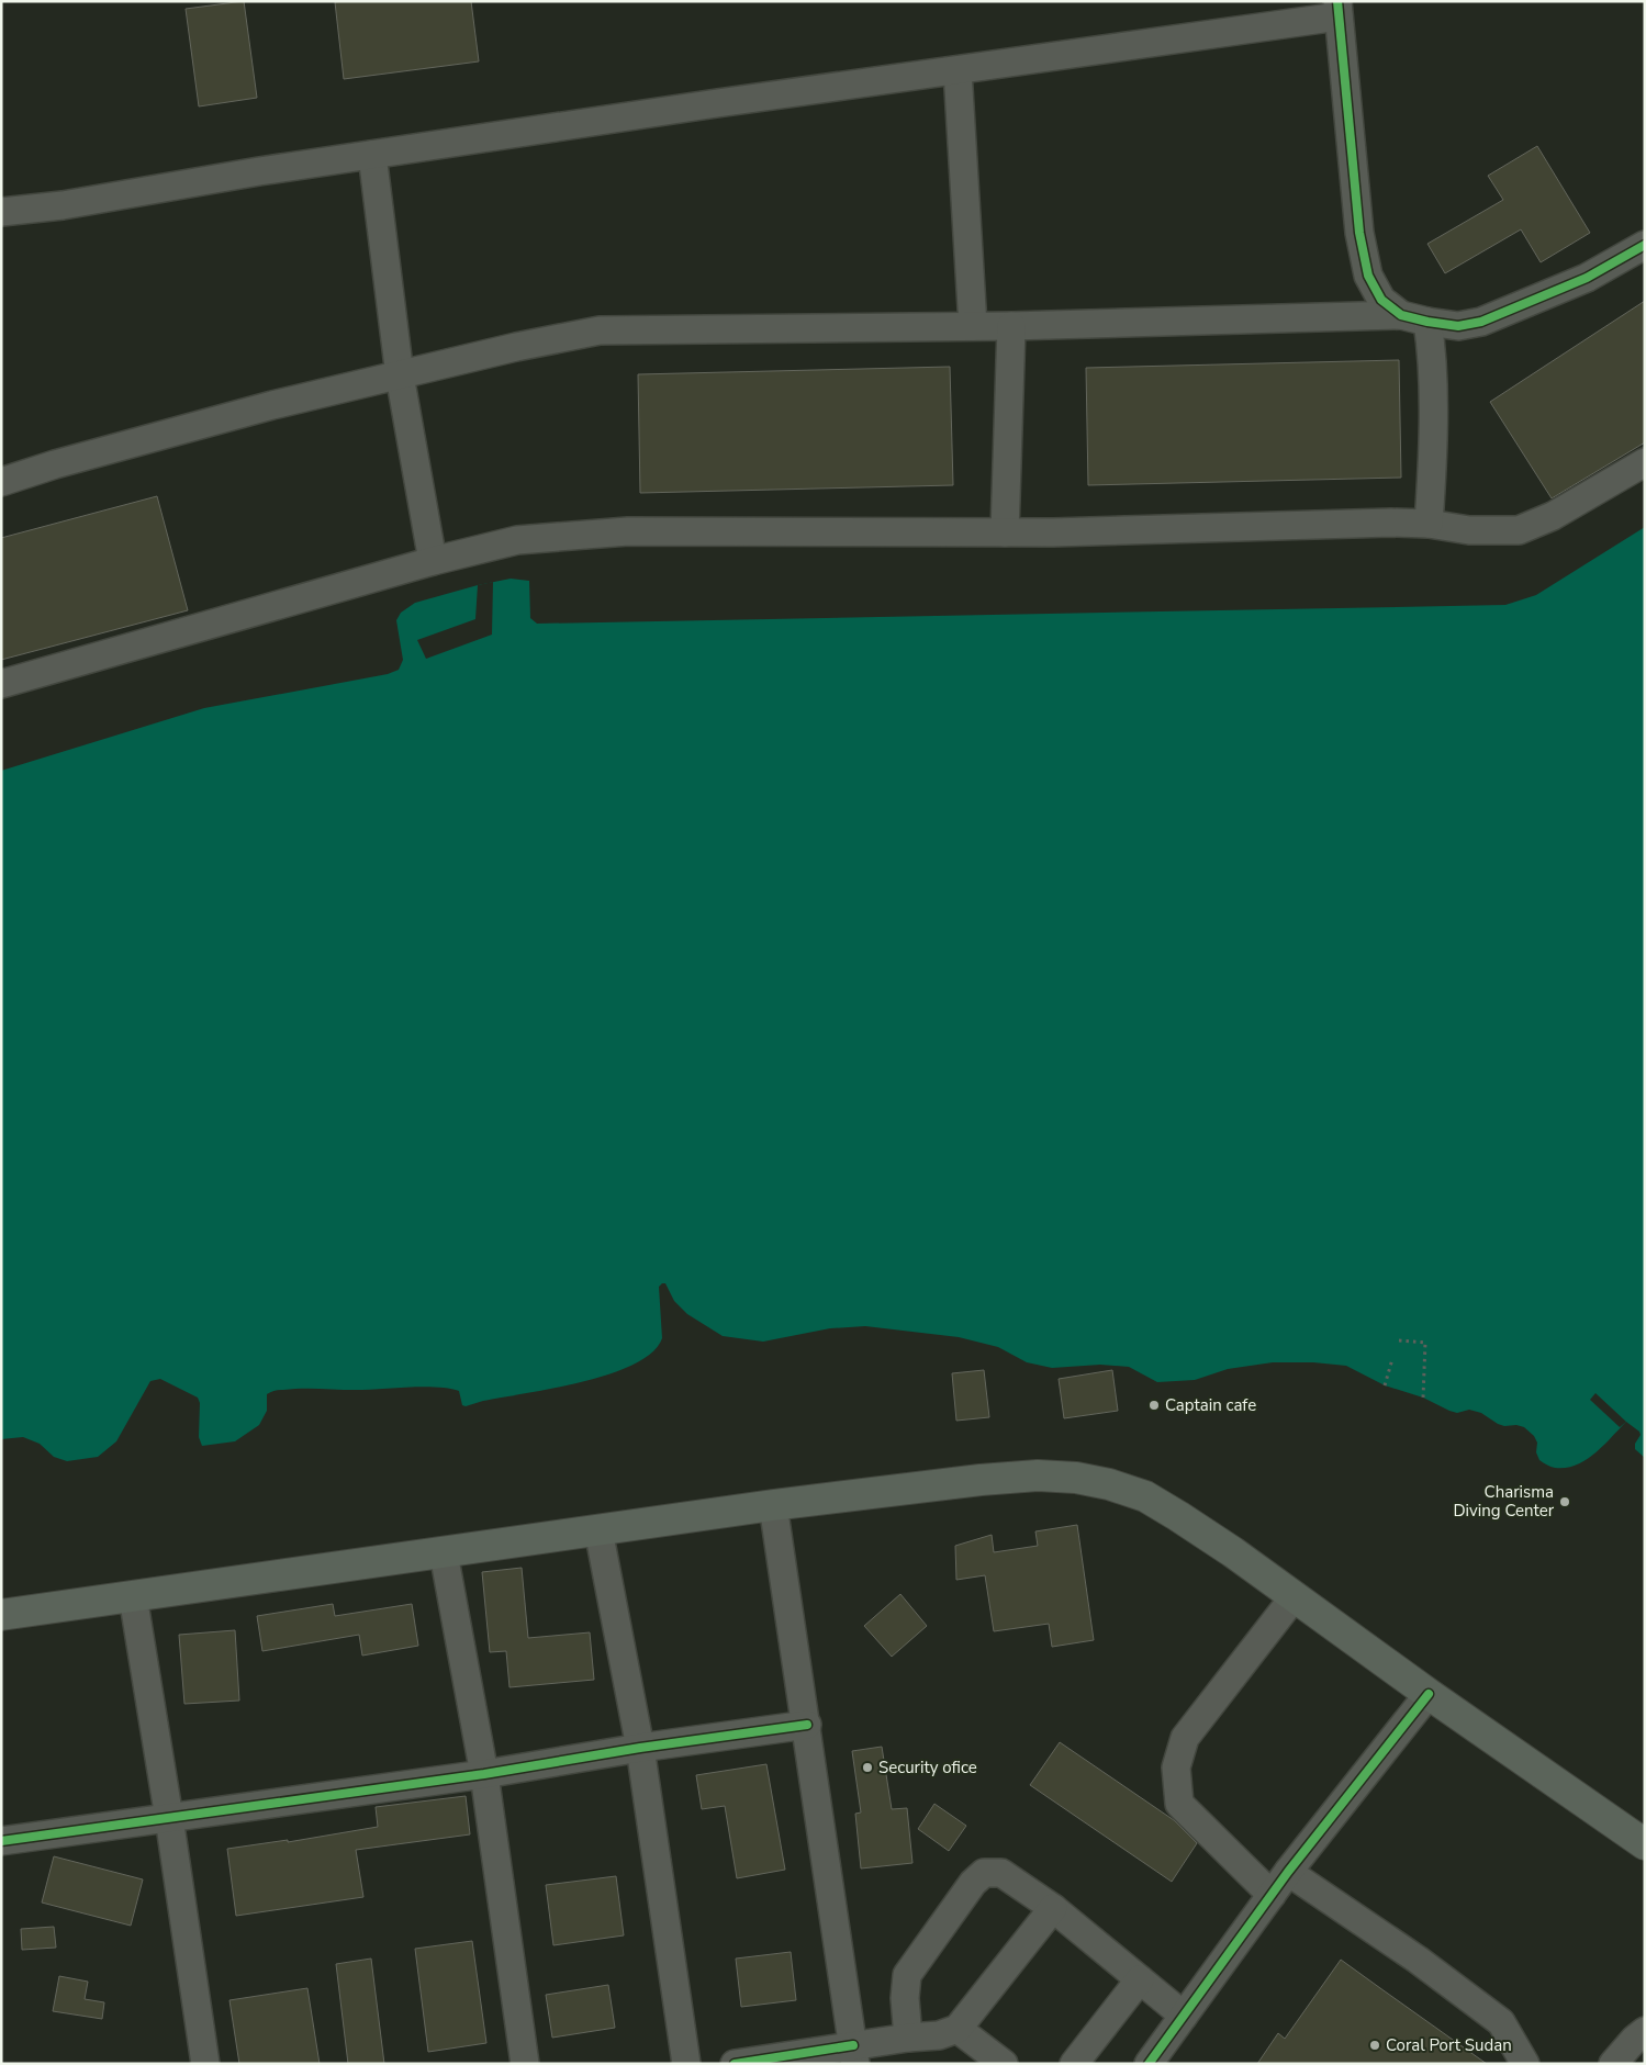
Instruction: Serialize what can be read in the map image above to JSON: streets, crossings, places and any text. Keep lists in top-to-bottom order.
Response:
{
  "places": [
    "Captain cafe",
    "Charisma Diving Center",
    "Security ofice",
    "Coral Port Sudan"
  ]
}
